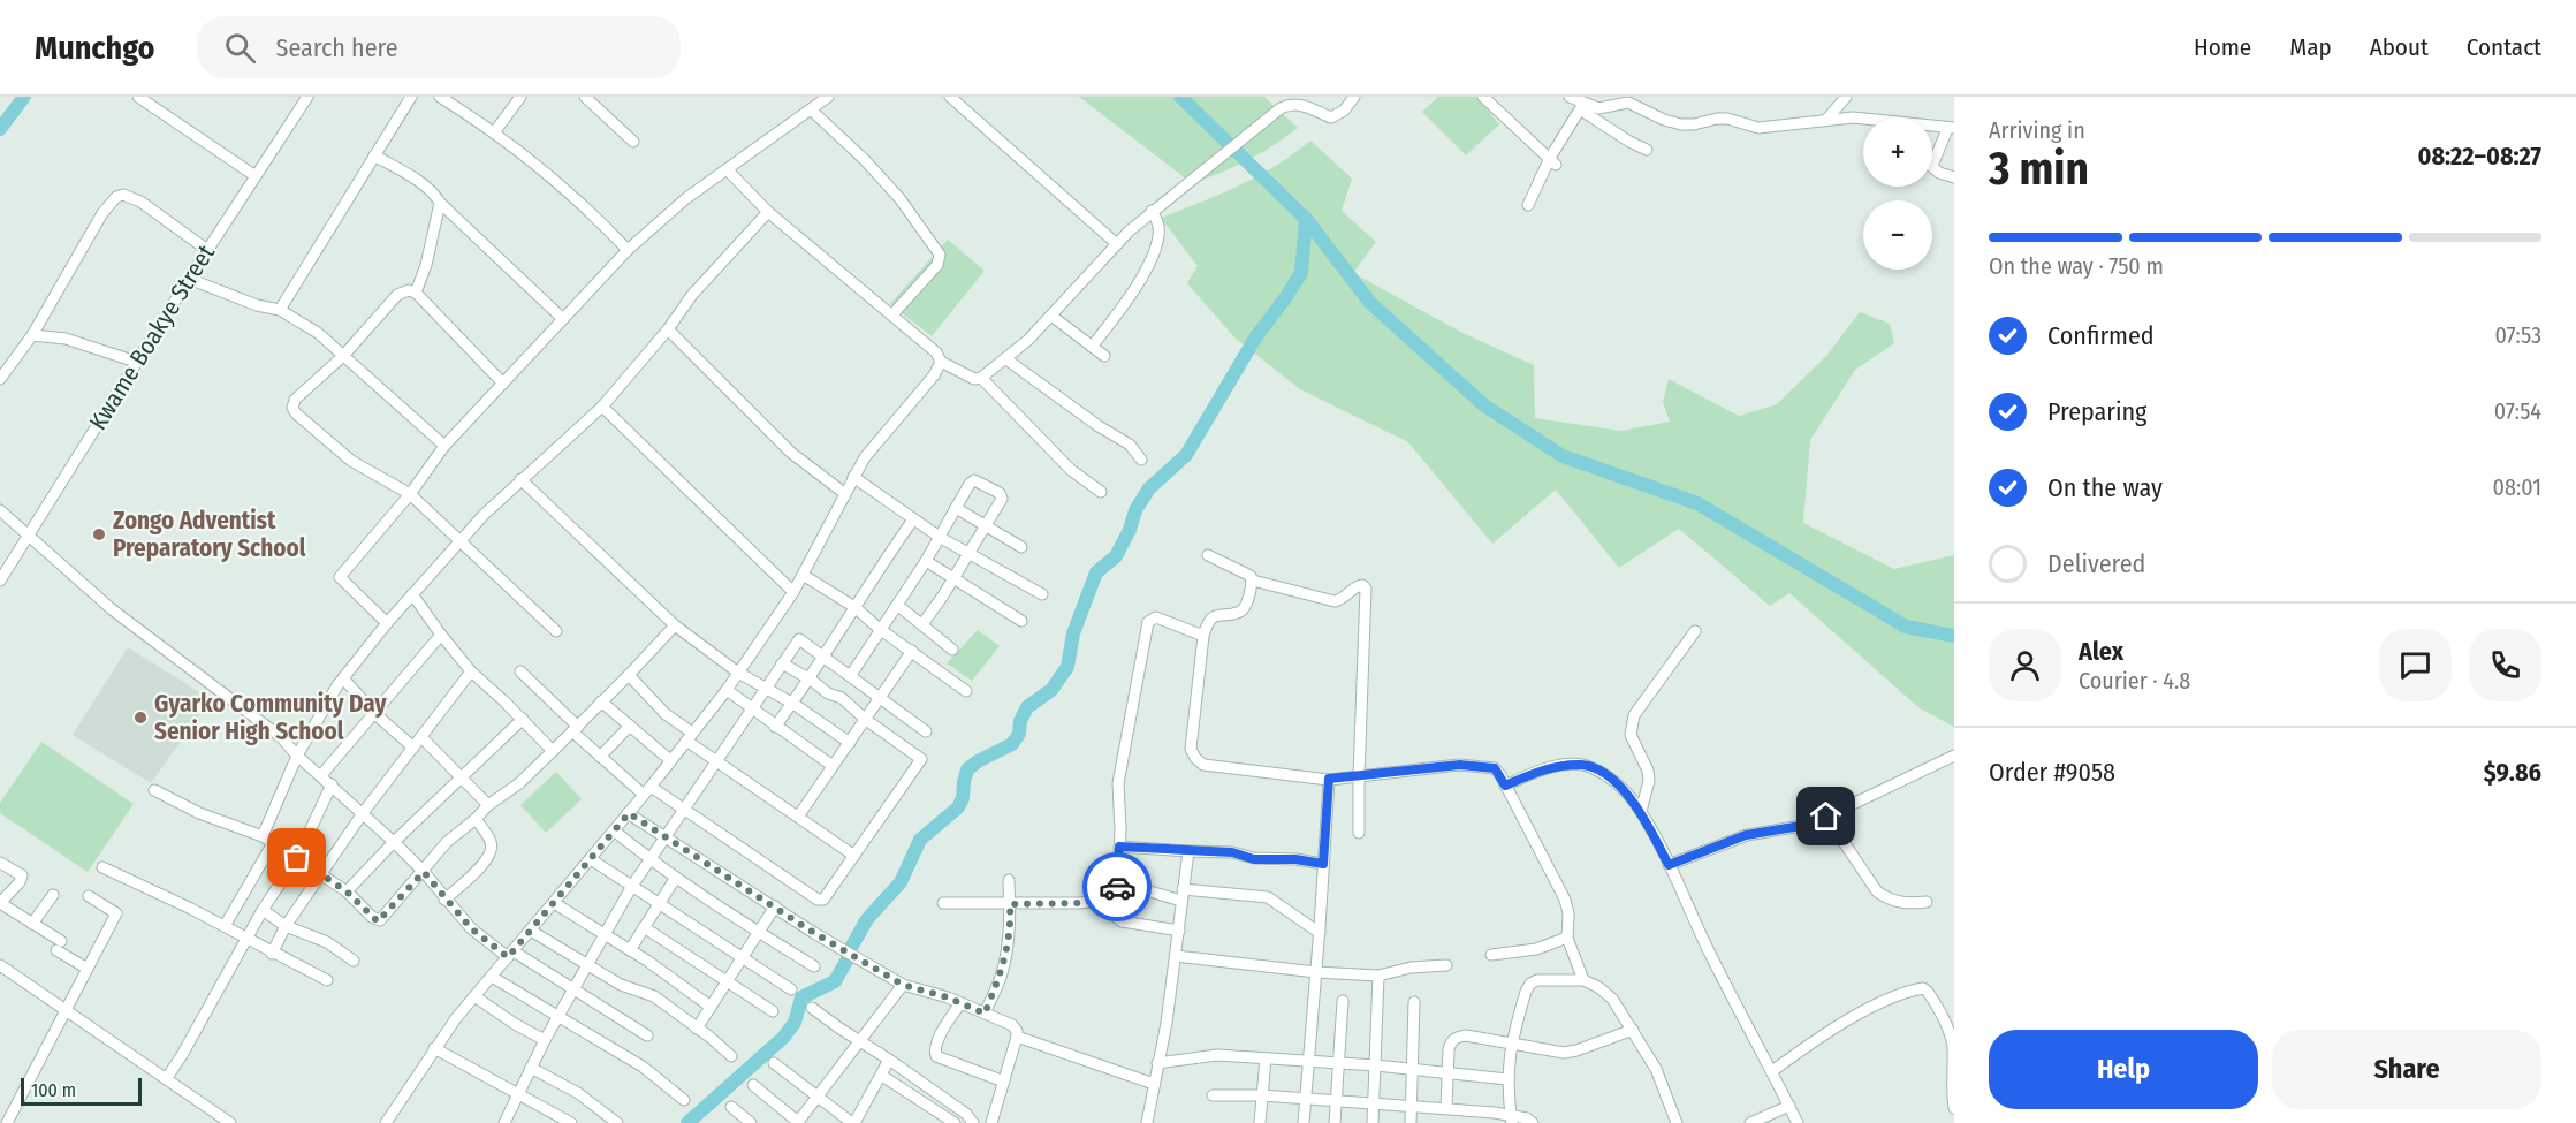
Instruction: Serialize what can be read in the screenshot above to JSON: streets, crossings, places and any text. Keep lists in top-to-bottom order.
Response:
{
  "streets": {
    "street": ["Kwame Boakye Street"]
  },
  "places": ["Zongo Adventist Preparatory School", "Gyarko Community Day Senior High School"],
  "scale_bar": "100 m",
  "page": {
    "header": "Munchgo",
    "search": "Search here",
    "nav": [
      "Home",
      "Map",
      "About",
      "Contact"
    ],
    "heading": ["3 min", "Arriving in", "08:22–08:27"],
    "panel": [
      "Alex",
      "Courier · 4.8",
      "Order #9058",
      "$9.86"
    ],
    "map_buttons": ["+", "−"],
    "bar": "On the way · 750 m",
    "list": [
      ["Confirmed", "07:53"],
      ["Preparing", "07:54"],
      ["On the way", "08:01"],
      "Delivered"
    ],
    "buttons": ["Help", "Share"],
    "scale": "100 m"
  }
}
